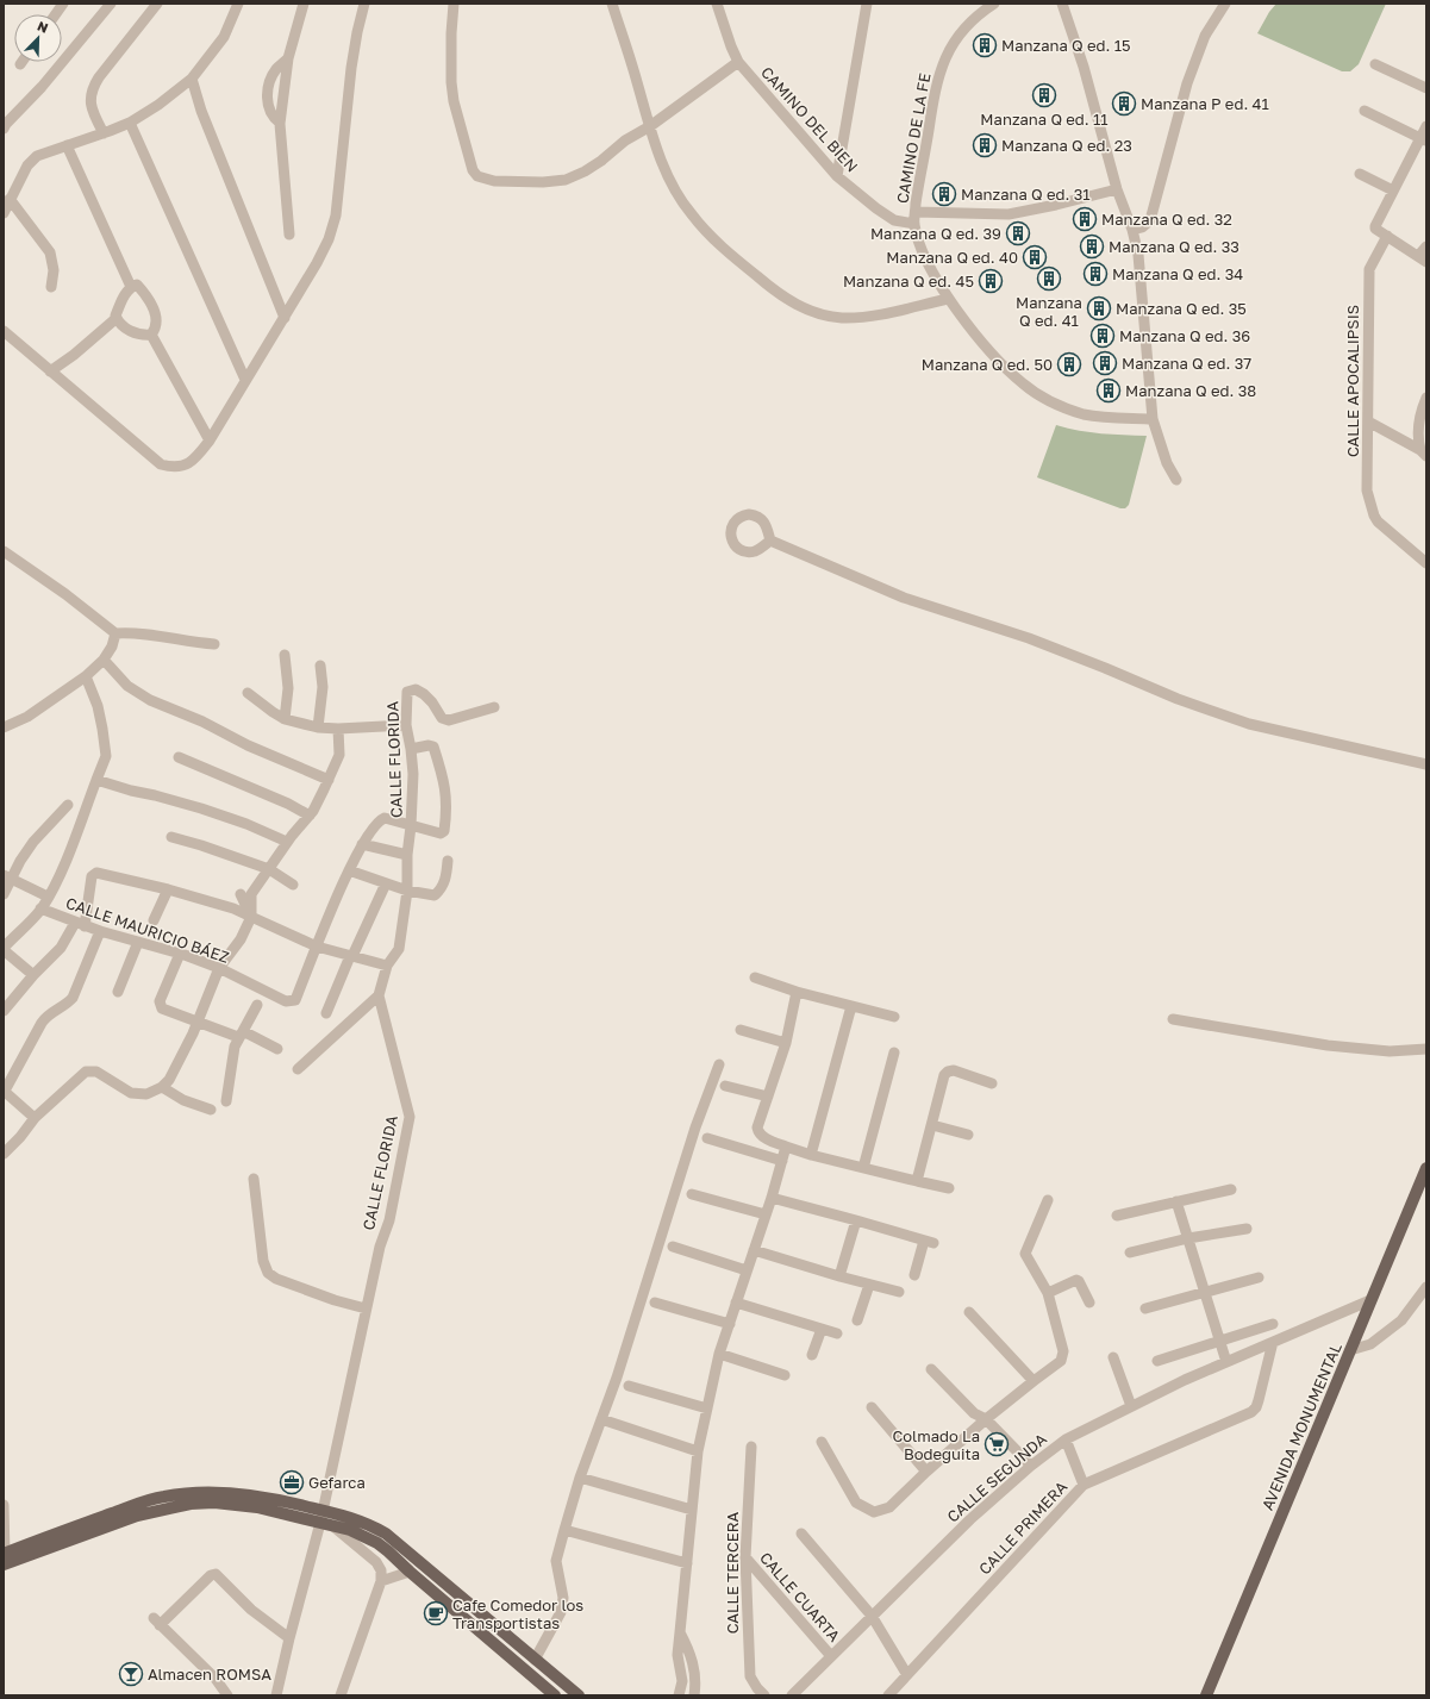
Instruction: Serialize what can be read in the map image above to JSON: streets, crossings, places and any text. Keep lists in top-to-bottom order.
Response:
{
  "streets": {
    "main road": ["AVENIDA MONUMENTAL"],
    "street": [
      "CAMINO DEL BIEN",
      "CAMINO DE LA FE",
      "CALLE APOCALIPSIS",
      "CALLE FLORIDA",
      "CALLE MAURICIO BÁEZ",
      "CALLE SEGUNDA",
      "CALLE PRIMERA",
      "CALLE TERCERA",
      "CALLE CUARTA"
    ]
  },
  "crossings": [
    ["CAMINO DEL BIEN", "CAMINO DE LA FE"],
    ["AVENIDA MONUMENTAL", "CALLE SEGUNDA"],
    ["CALLE SEGUNDA", "CALLE PRIMERA"],
    ["CALLE SEGUNDA", "CALLE CUARTA"],
    ["CALLE TERCERA", "CALLE CUARTA"]
  ],
  "places": {
    "building": [
      "Manzana Q ed. 15",
      "Manzana Q ed. 11",
      "Manzana P ed. 41",
      "Manzana Q ed. 23",
      "Manzana Q ed. 31",
      "Manzana Q ed. 32",
      "Manzana Q ed. 39",
      "Manzana Q ed. 33",
      "Manzana Q ed. 40",
      "Manzana Q ed. 34",
      "Manzana Q ed. 41",
      "Manzana Q ed. 45",
      "Manzana Q ed. 35",
      "Manzana Q ed. 36",
      "Manzana Q ed. 37",
      "Manzana Q ed. 50",
      "Manzana Q ed. 38"
    ],
    "supermarket": ["Colmado La Bodeguita"],
    "office": ["Gefarca"],
    "cafe": ["Cafe Comedor los Transportistas"],
    "bar": ["Almacen ROMSA"]
  },
  "north": "top right"
}
